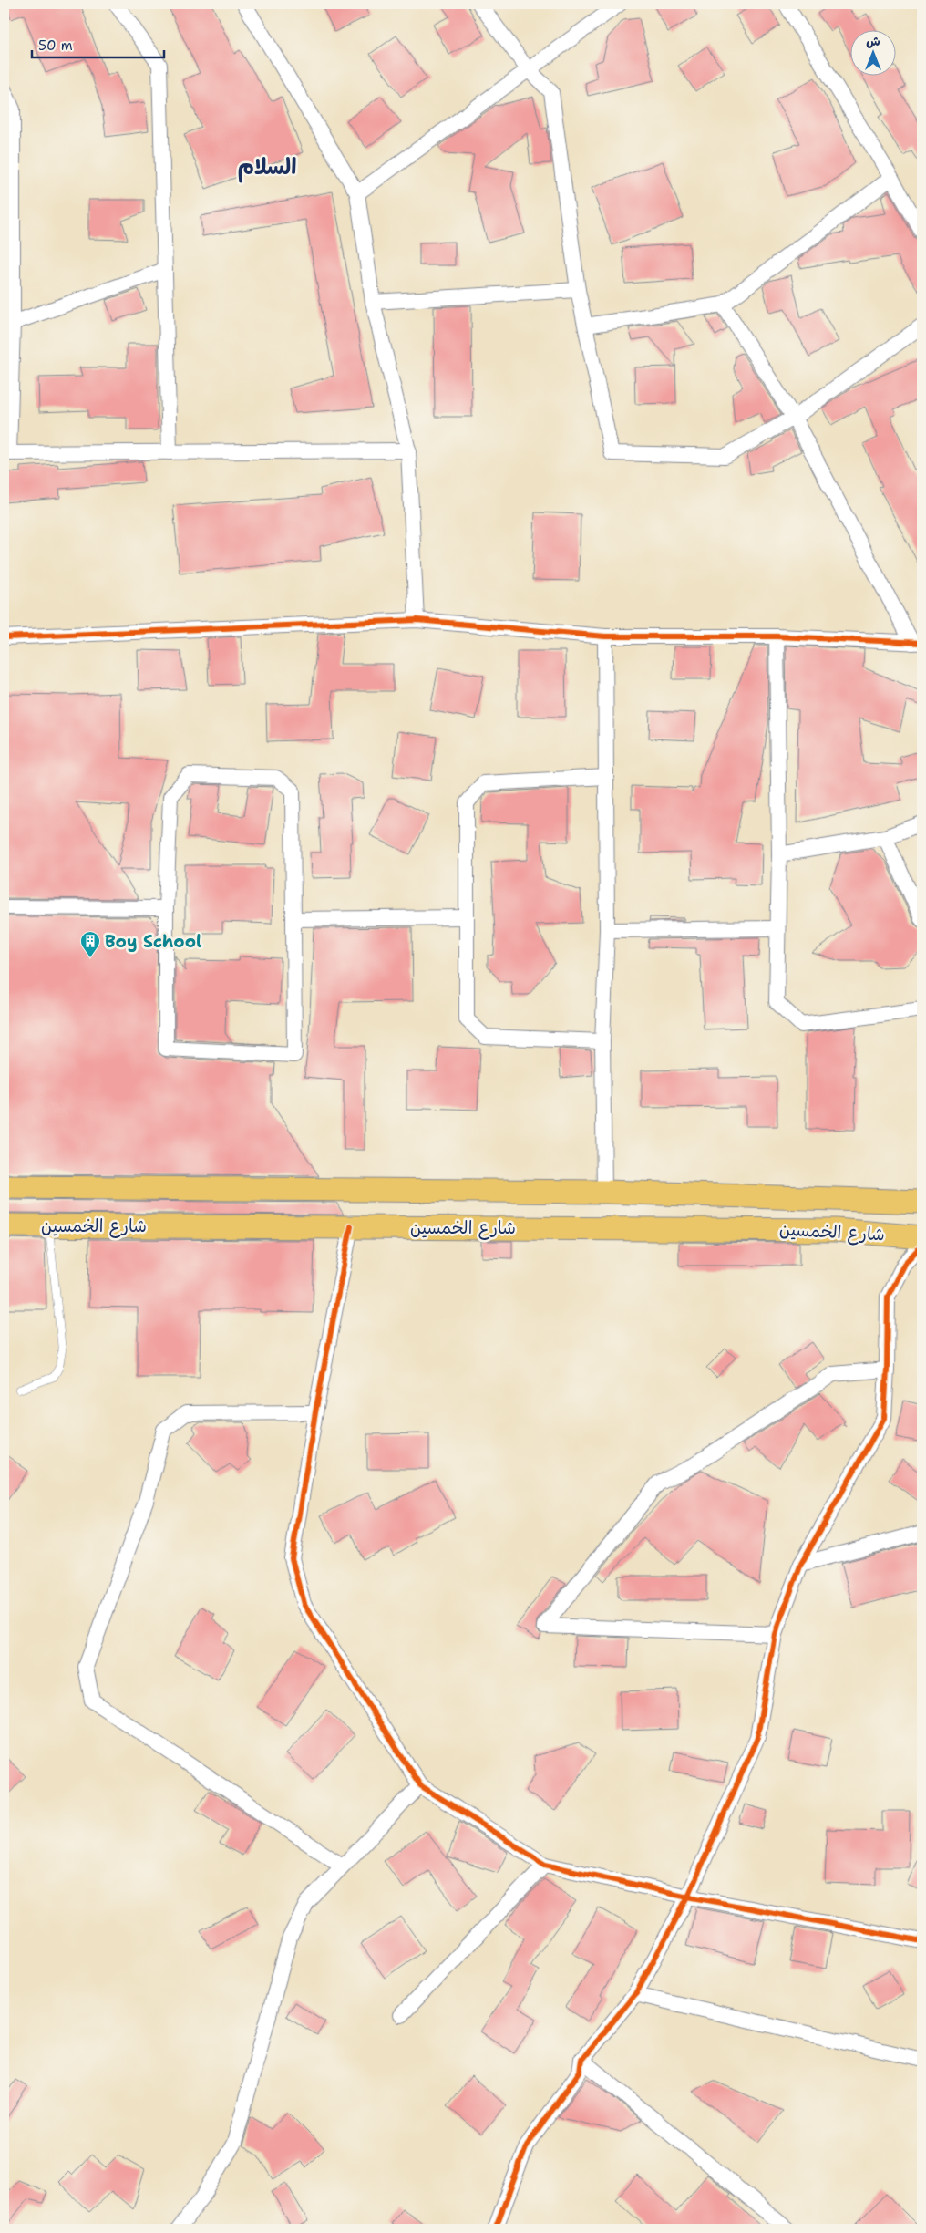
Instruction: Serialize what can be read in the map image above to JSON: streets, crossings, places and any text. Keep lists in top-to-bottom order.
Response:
{
  "streets": {
    "main road": ["شارع الخمسين"]
  },
  "districts": ["السلام"],
  "places": {
    "building": ["Boy School"]
  },
  "scale_bar": "50 m",
  "north": "top"
}
